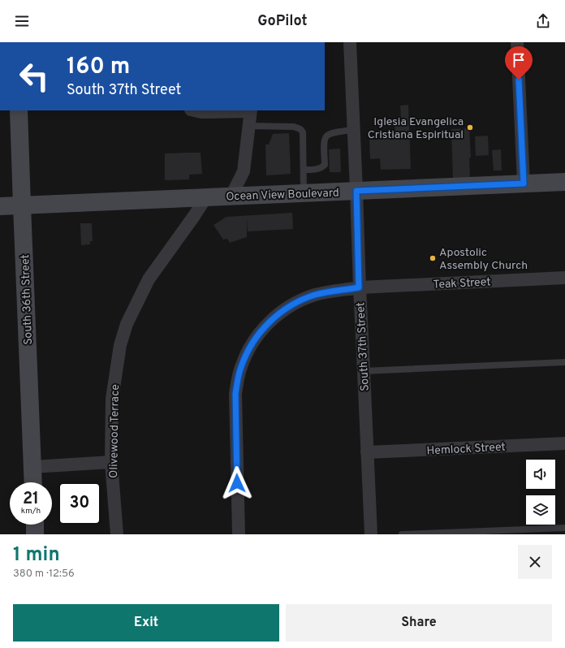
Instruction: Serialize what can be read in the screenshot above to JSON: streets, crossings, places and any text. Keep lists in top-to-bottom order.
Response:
{
  "streets": {
    "main road": ["Ocean View Boulevard", "South 36th Street"],
    "street": [
      "Teak Street",
      "South 37th Street",
      "Olivewood Terrace",
      "Hemlock Street"
    ]
  },
  "crossings": [
    ["Ocean View Boulevard", "South 36th Street"],
    ["Ocean View Boulevard", "South 37th Street"],
    ["Ocean View Boulevard", "Olivewood Terrace"],
    ["Teak Street", "South 37th Street"],
    ["South 37th Street", "Hemlock Street"]
  ],
  "places": ["Iglesia Evangelica Cristiana Espiritual", "Apostolic Assembly Church"],
  "page": {
    "header": "GoPilot",
    "turn": ["160 m", "South 37th Street"],
    "speed": "21 km/h",
    "limit": "30",
    "heading": ["1 min", "380 m · 12:56"],
    "buttons": ["Exit", "Share"]
  }
}
